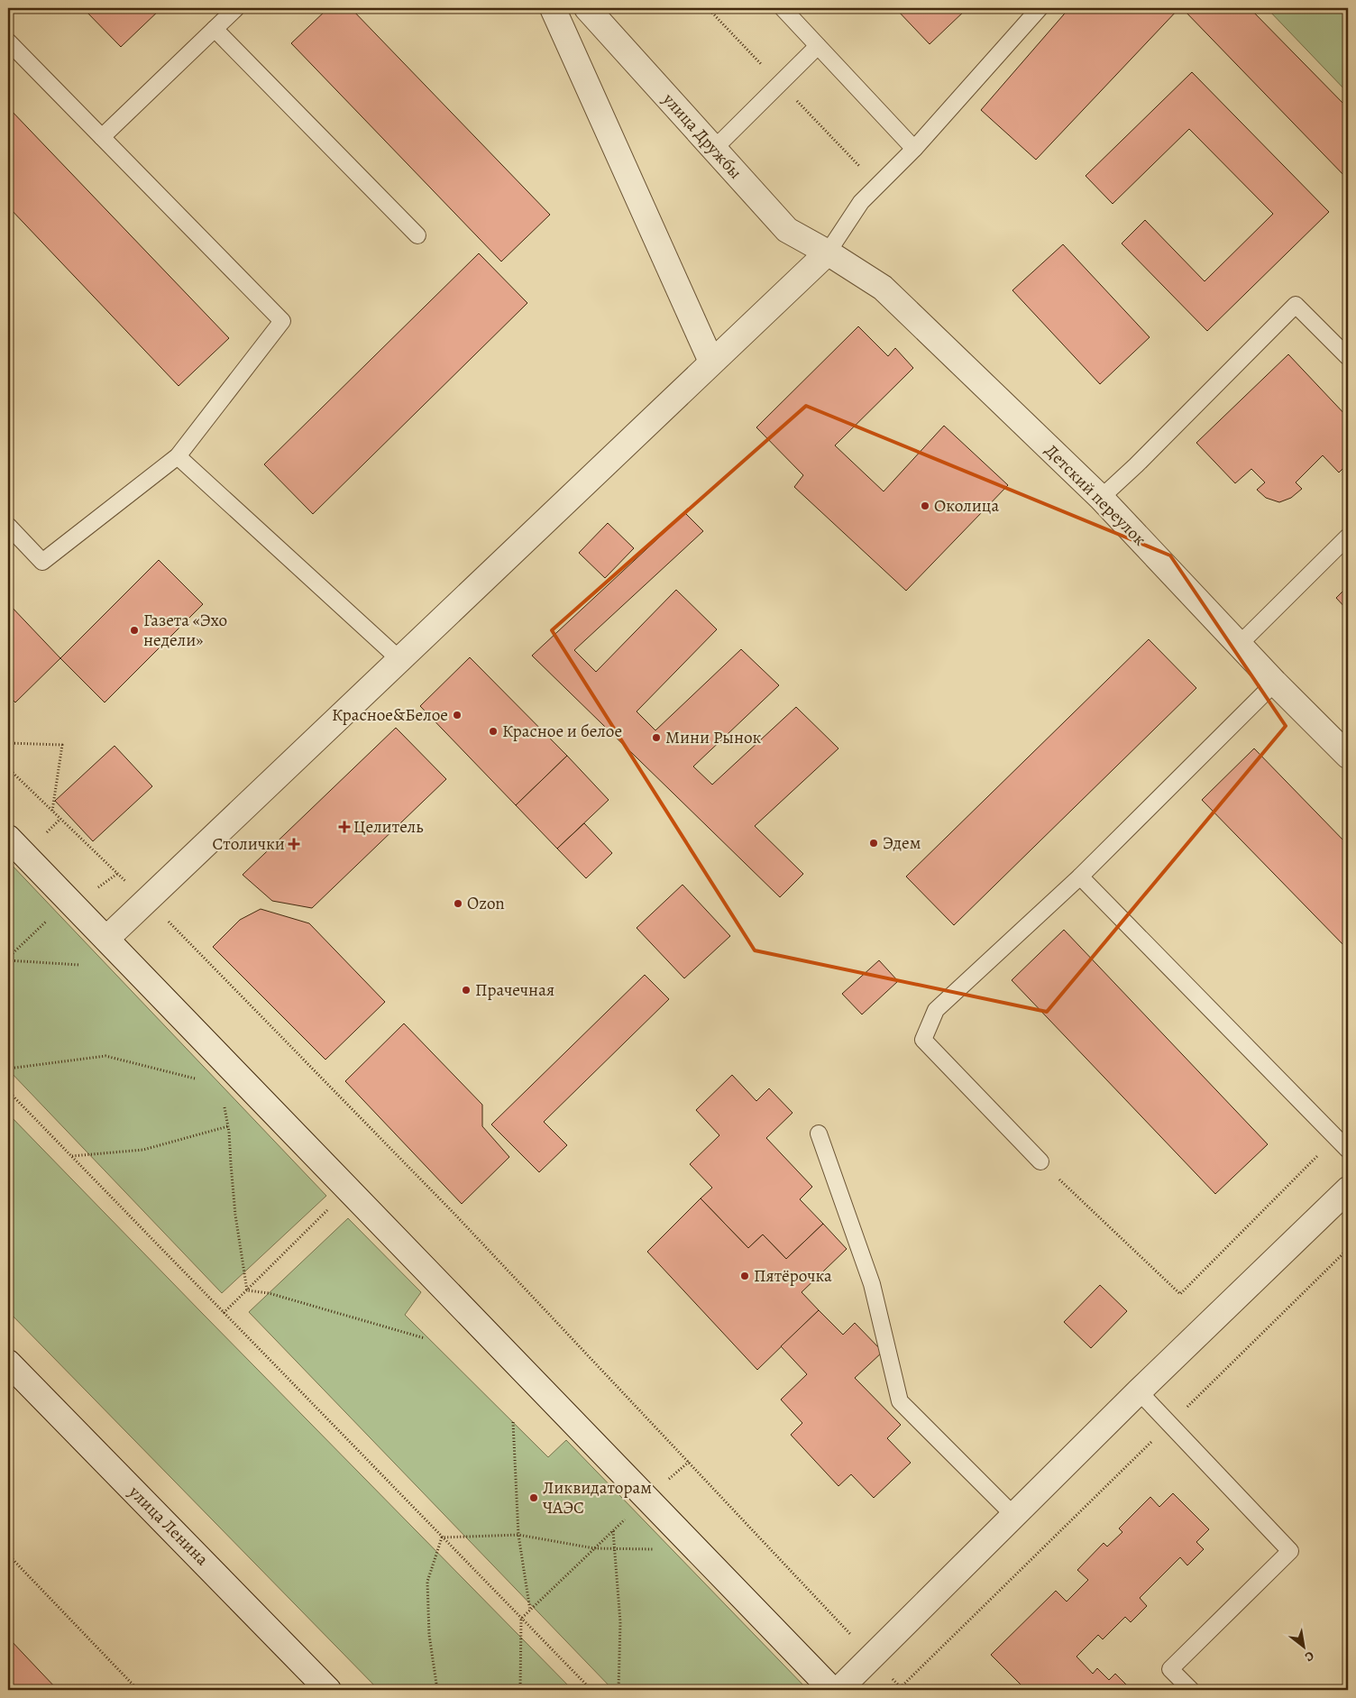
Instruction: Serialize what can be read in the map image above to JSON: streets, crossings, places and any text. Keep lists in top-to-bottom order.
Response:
{
  "streets": {
    "street": ["улица Дружбы", "Детский переулок", "улица Ленина"]
  },
  "crossings": [
    ["улица Дружбы", "Детский переулок"]
  ],
  "places": {
    "other": [
      "Околица",
      "Газета «Эхо недели»",
      "Красное&Белое",
      "Красное и белое",
      "Мини Рынок",
      "Эдем",
      "Ozon",
      "Прачечная",
      "Пятёрочка",
      "Ликвидаторам ЧАЭС"
    ],
    "health": ["Целитель", "Столички"]
  },
  "north": "bottom right"
}
